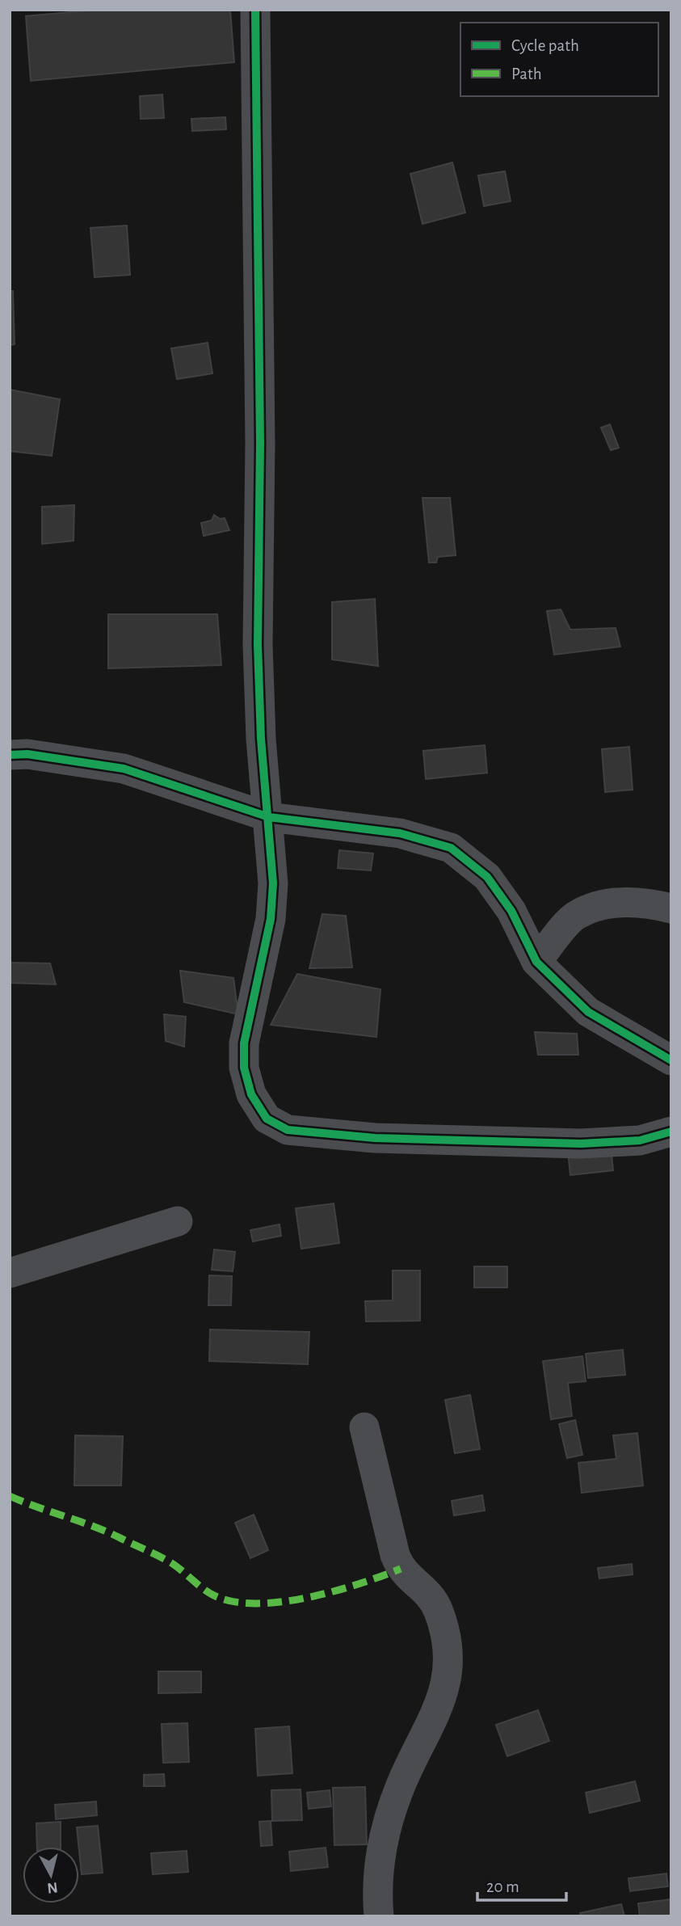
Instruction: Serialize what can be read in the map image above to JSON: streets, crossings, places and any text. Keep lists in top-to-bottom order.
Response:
{
  "legend": ["Cycle path", "Path"],
  "scale_bar": "20 m",
  "north": "bottom"
}
